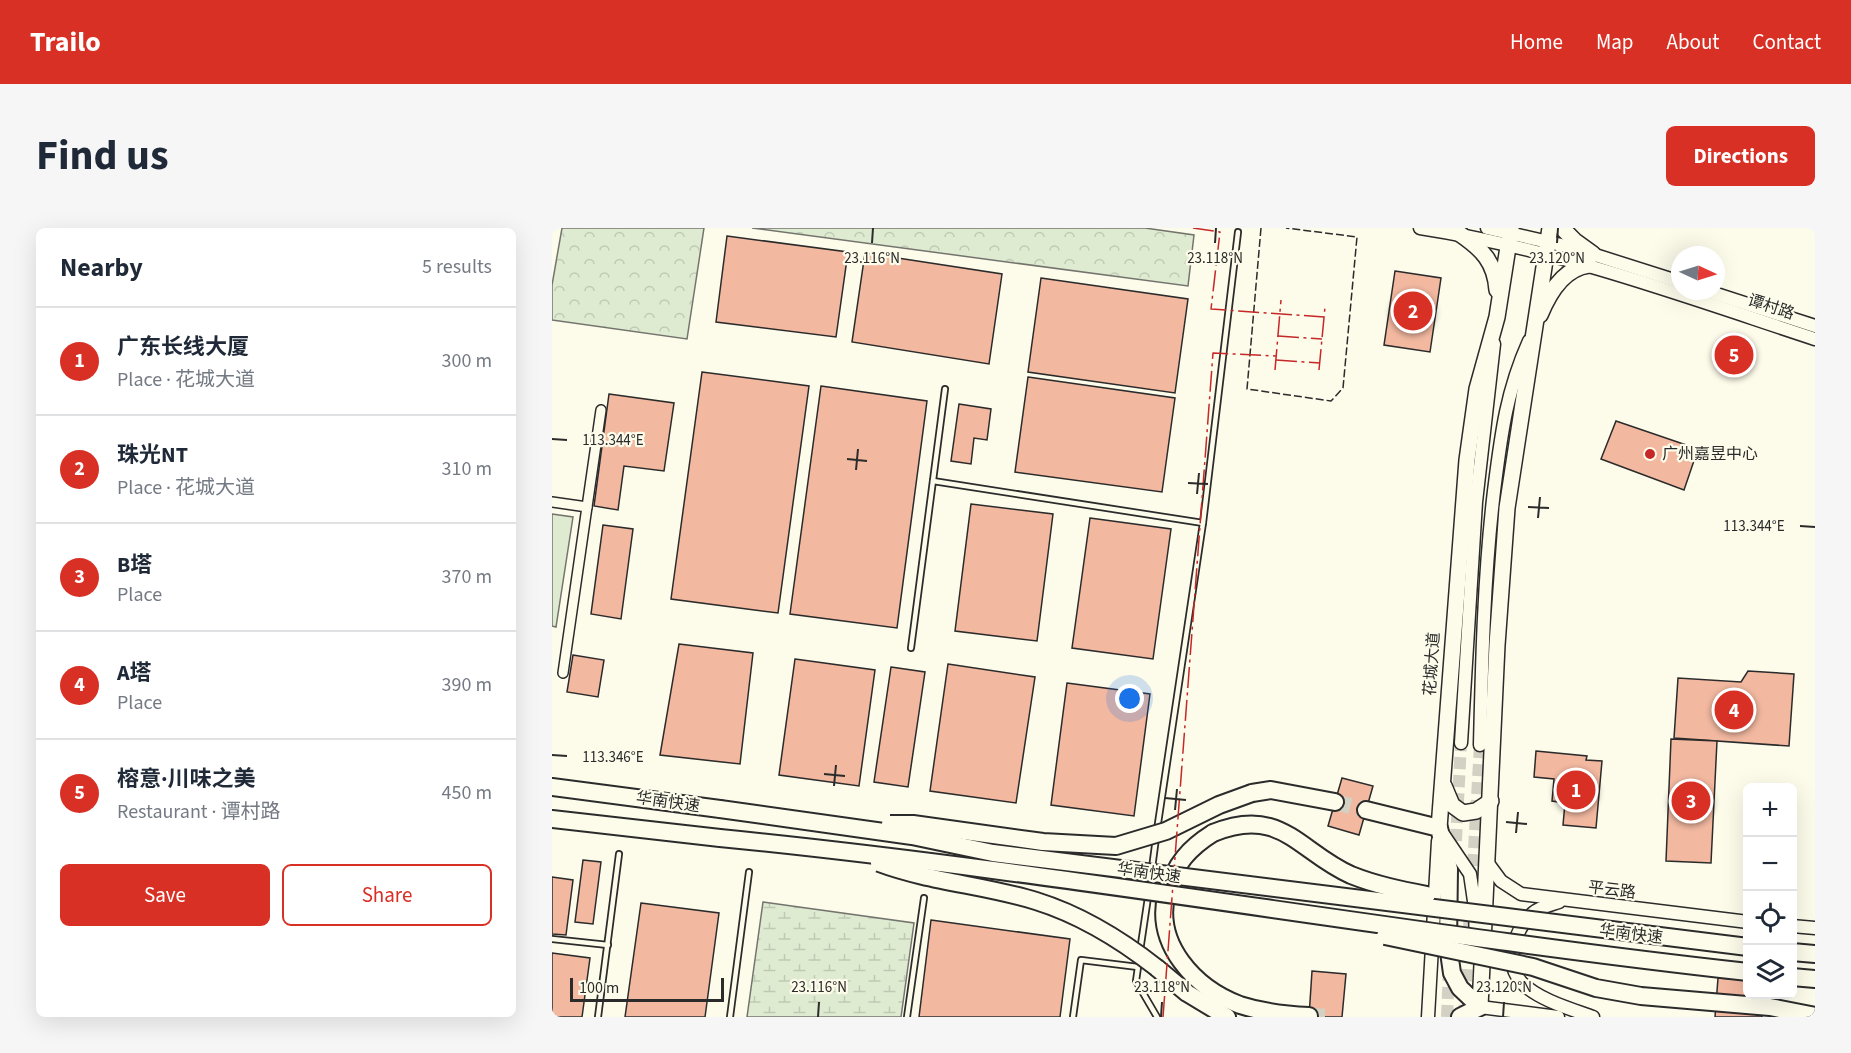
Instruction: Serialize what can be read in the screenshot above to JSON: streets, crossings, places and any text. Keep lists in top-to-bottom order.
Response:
{
  "streets": {
    "highway": ["华南快速"],
    "main road": ["花城大道"],
    "street": ["谭村路", "平云路"]
  },
  "crossings": [
    ["谭村路", "花城大道"]
  ],
  "places": ["广州嘉昱中心"],
  "scale_bar": "100 m",
  "north": "right",
  "page": {
    "header": "Trailo",
    "nav": [
      "Home",
      "Map",
      "About",
      "Contact"
    ],
    "title": "Find us",
    "buttons": [
      "Directions",
      ["Save", "Share"]
    ],
    "heading": ["Nearby", "5 results"],
    "pins": [
      "2",
      "5",
      "4",
      "1",
      "3"
    ],
    "list": [
      {
        "mark": "1",
        "name": "广东长线大厦",
        "note": "Place · 花城大道",
        "value": "300 m"
      },
      {
        "mark": "2",
        "name": "珠光NT",
        "note": "Place · 花城大道",
        "value": "310 m"
      },
      {
        "mark": "3",
        "name": "B塔",
        "note": "Place",
        "value": "370 m"
      },
      {
        "mark": "4",
        "name": "A塔",
        "note": "Place",
        "value": "390 m"
      },
      {
        "mark": "5",
        "name": "榕意·川味之美",
        "note": "Restaurant · 谭村路",
        "value": "450 m"
      }
    ],
    "map_buttons": ["+", "−"],
    "scale": "100 m"
  },
  "coordinates": [
    "23.116°N",
    "23.118°N",
    "23.120°N",
    "113.344°E",
    "113.346°E"
  ]
}
